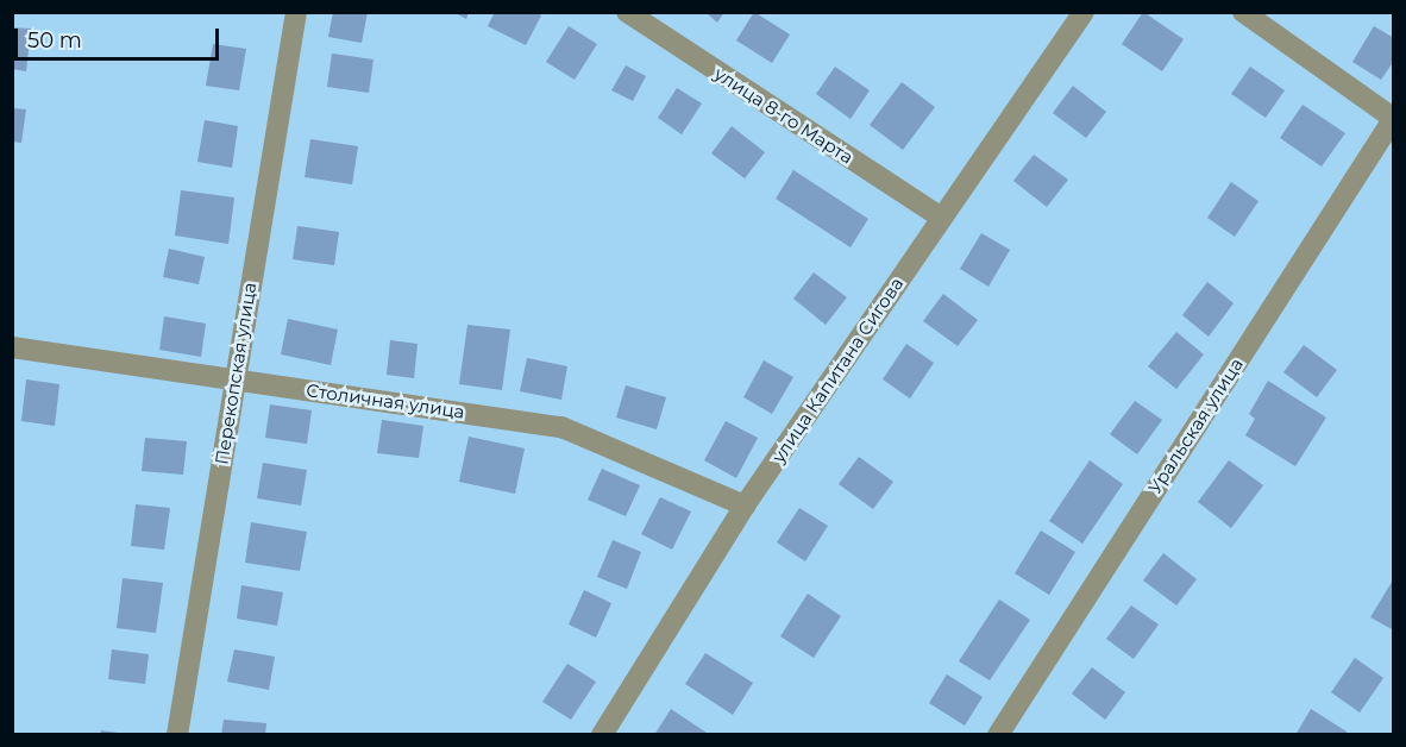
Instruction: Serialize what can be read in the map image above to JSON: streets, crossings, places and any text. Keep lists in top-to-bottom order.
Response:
{
  "streets": {
    "street": [
      "улица 8-го Марта",
      "улица Капитана Сигова",
      "Перекопская улица",
      "Столичная улица",
      "Уральская улица"
    ]
  },
  "crossings": [
    ["улица 8-го Марта", "улица Капитана Сигова"],
    ["улица Капитана Сигова", "Столичная улица"],
    ["Перекопская улица", "Столичная улица"]
  ],
  "scale_bar": "50 m"
}
